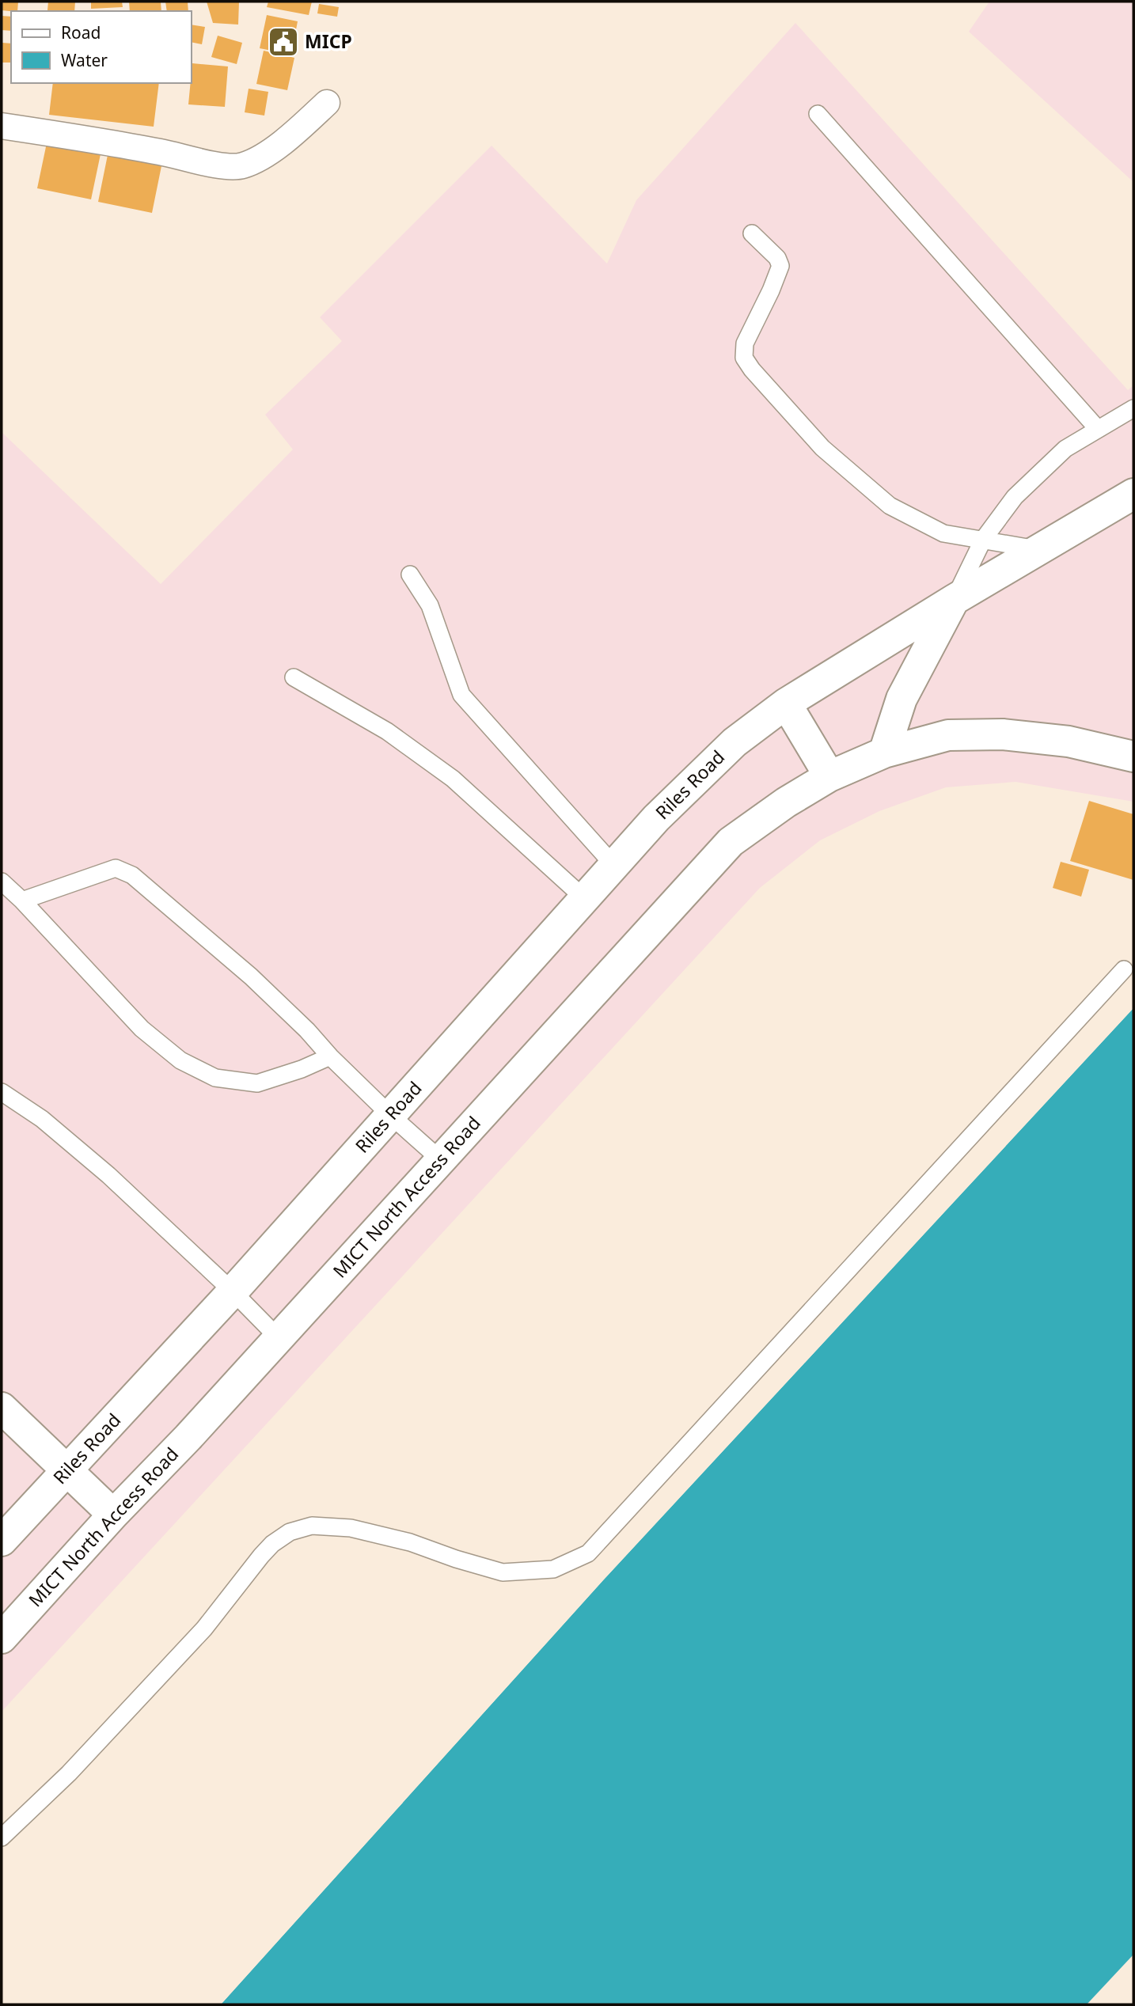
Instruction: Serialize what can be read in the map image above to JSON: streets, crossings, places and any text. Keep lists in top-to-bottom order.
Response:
{
  "streets": {
    "street": ["Riles Road", "MICT North Access Road"]
  },
  "places": {
    "public building": ["MICP"]
  },
  "legend": ["Road", "Water"]
}
